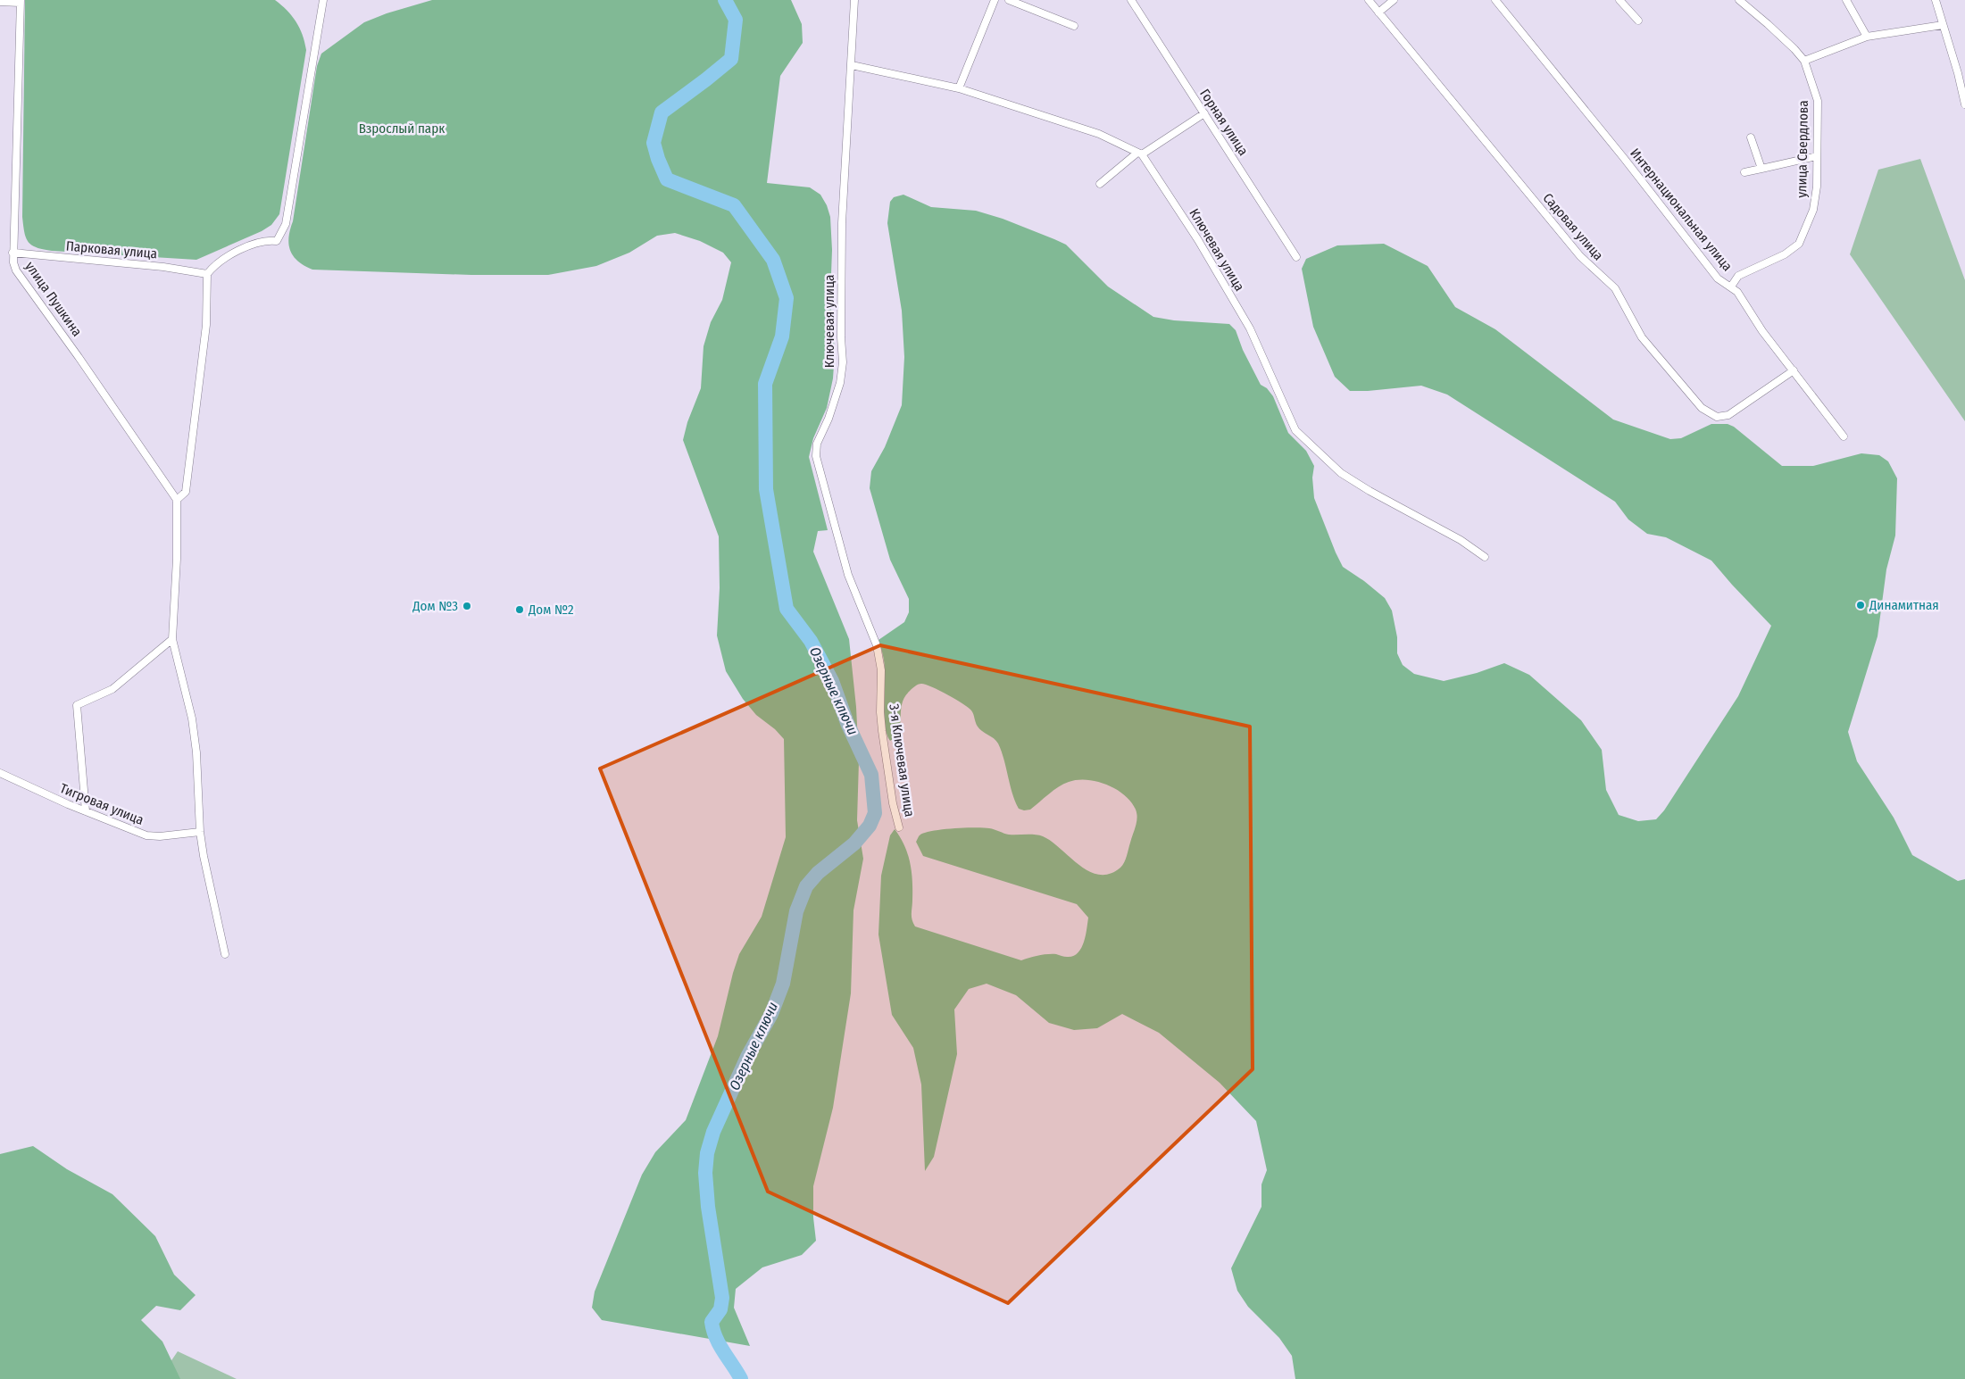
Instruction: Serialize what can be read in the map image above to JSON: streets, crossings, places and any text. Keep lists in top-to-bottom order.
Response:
{
  "streets": {
    "street": [
      "Горная улица",
      "улица Свердлова",
      "Интернациональная улица",
      "Садовая улица",
      "Парковая улица",
      "Ключевая улица",
      "улица Пушкина",
      "3-я Ключевая улица",
      "Тигровая улица"
    ]
  },
  "crossings": [
    ["улица Свердлова", "Интернациональная улица"],
    ["Интернациональная улица", "Садовая улица"],
    ["Парковая улица", "улица Пушкина"],
    ["Ключевая улица", "3-я Ключевая улица"]
  ],
  "water": ["Озерные ключи"],
  "parks": ["Взрослый парк"],
  "places": ["Динамитная", "Дом №3", "Дом №2"]
}
